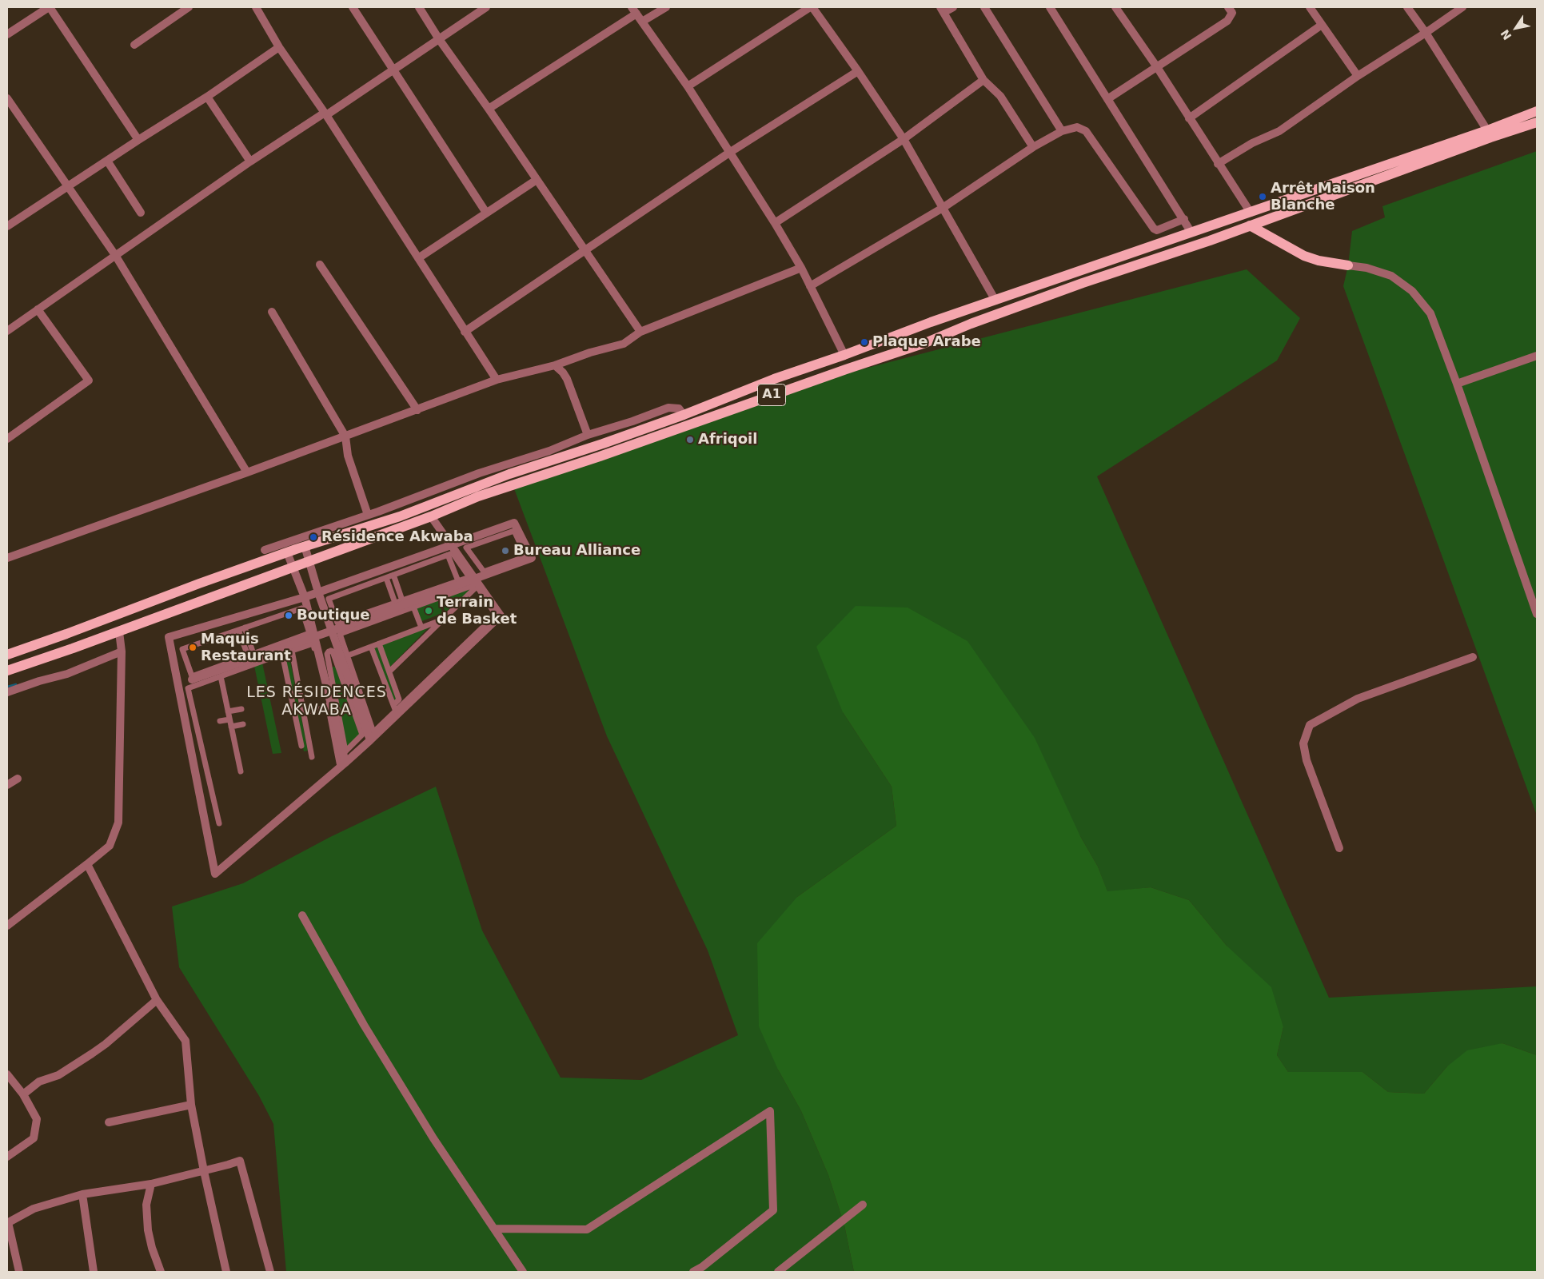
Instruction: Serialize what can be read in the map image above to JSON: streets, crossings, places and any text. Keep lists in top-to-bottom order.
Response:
{
  "streets": {
    "main road": ["A1"]
  },
  "districts": ["LES RÉSIDENCES AKWABA"],
  "places": [
    "Arrêt Maison Blanche",
    "Plaque Arabe",
    "Afriqoil",
    "Résidence Akwaba",
    "Bureau Alliance",
    "Terrain de Basket",
    "Boutique",
    "Maquis Restaurant"
  ],
  "north": "bottom left"
}
